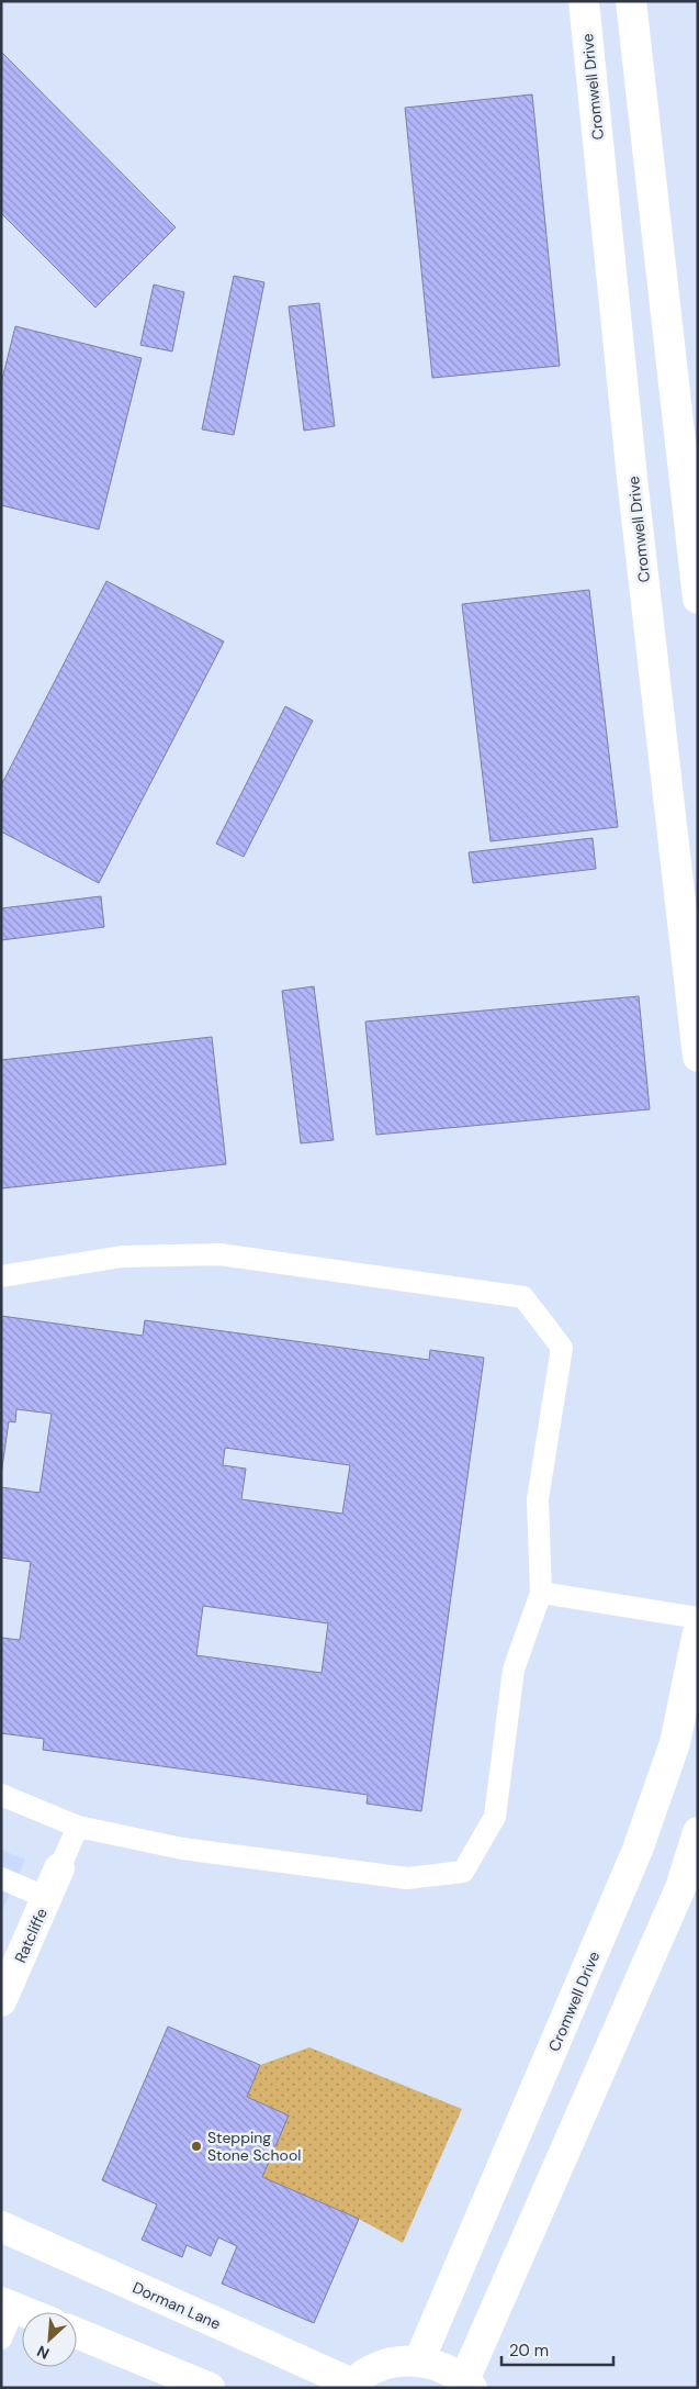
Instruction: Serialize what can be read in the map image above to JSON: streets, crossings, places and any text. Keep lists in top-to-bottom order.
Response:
{
  "streets": {
    "street": ["Cromwell Drive", "Ratcliffe", "Dorman Lane"]
  },
  "places": ["Stepping Stone School"],
  "scale_bar": "20 m",
  "north": "bottom left"
}
